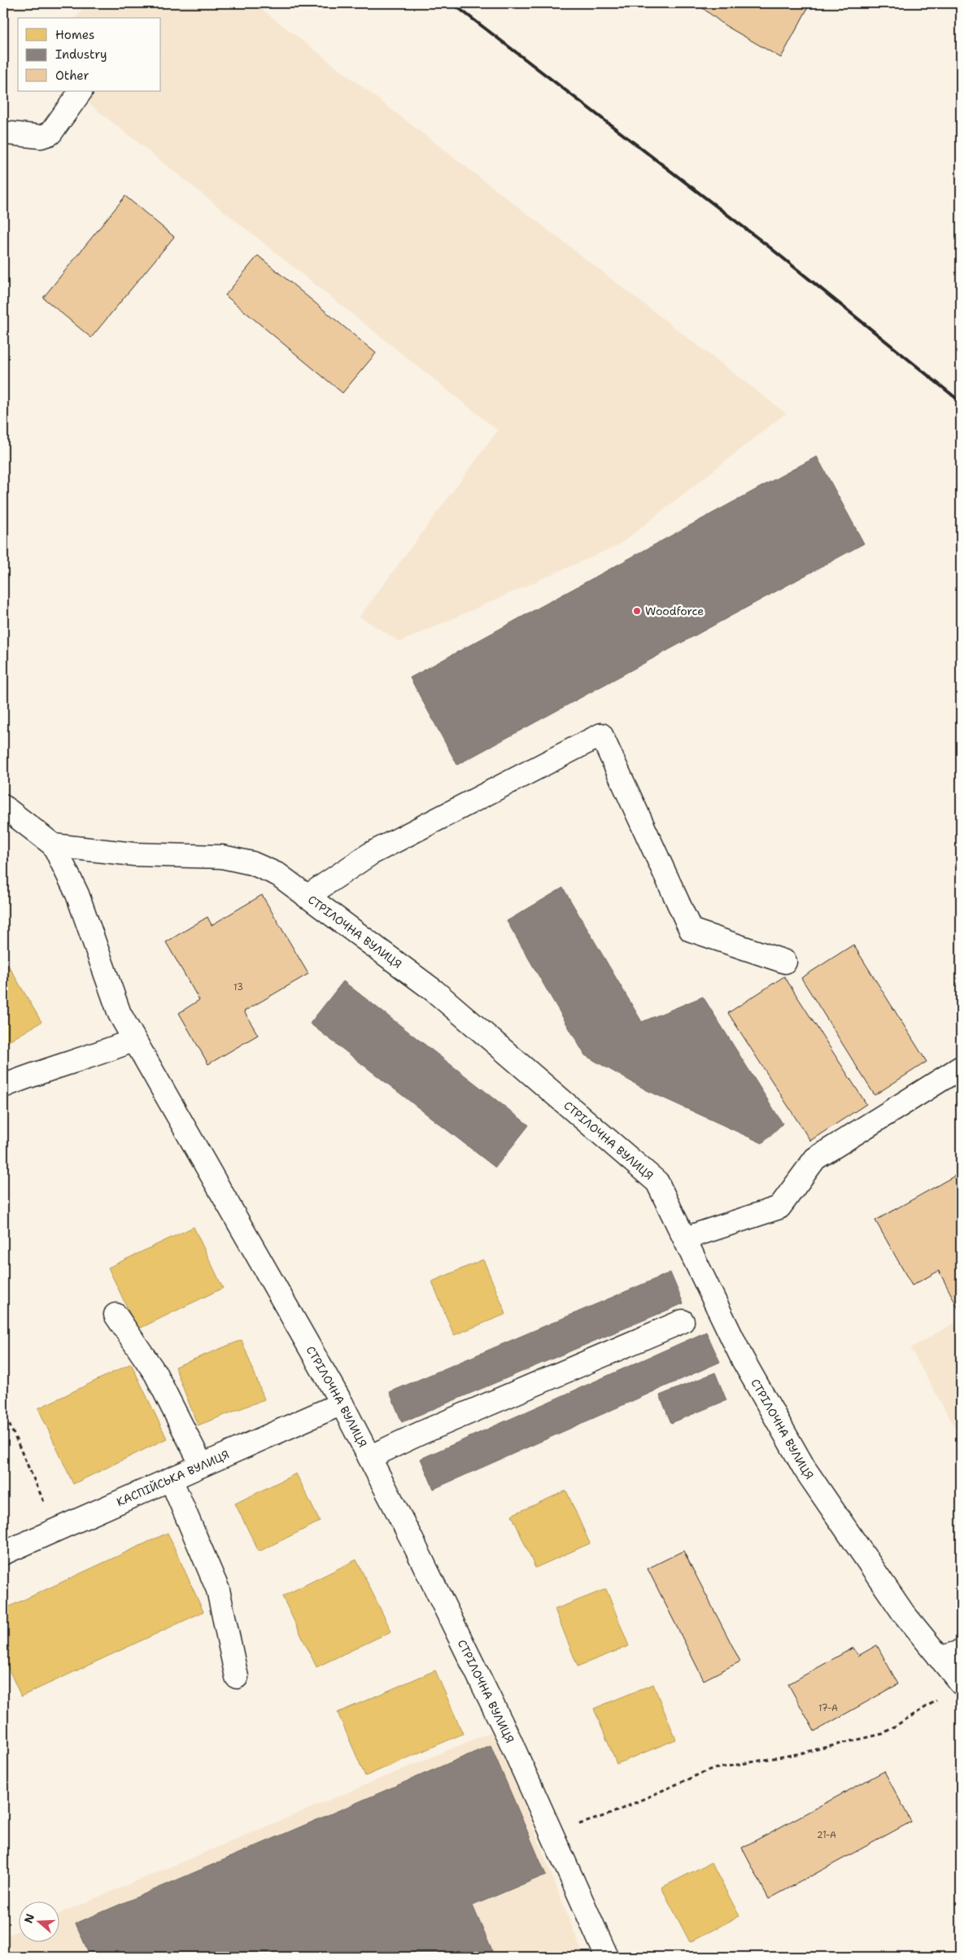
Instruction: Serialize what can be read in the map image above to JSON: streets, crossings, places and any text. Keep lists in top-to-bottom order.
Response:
{
  "streets": {
    "street": ["СТРІЛОЧНА ВУЛИЦЯ", "КАСПІЙСЬКА ВУЛИЦЯ"]
  },
  "crossings": [
    ["СТРІЛОЧНА ВУЛИЦЯ", "КАСПІЙСЬКА ВУЛИЦЯ"]
  ],
  "places": ["Woodforce"],
  "house_numbers": ["13", "17-А", "21-А"],
  "legend": ["Homes", "Industry", "Other"],
  "north": "left"
}
